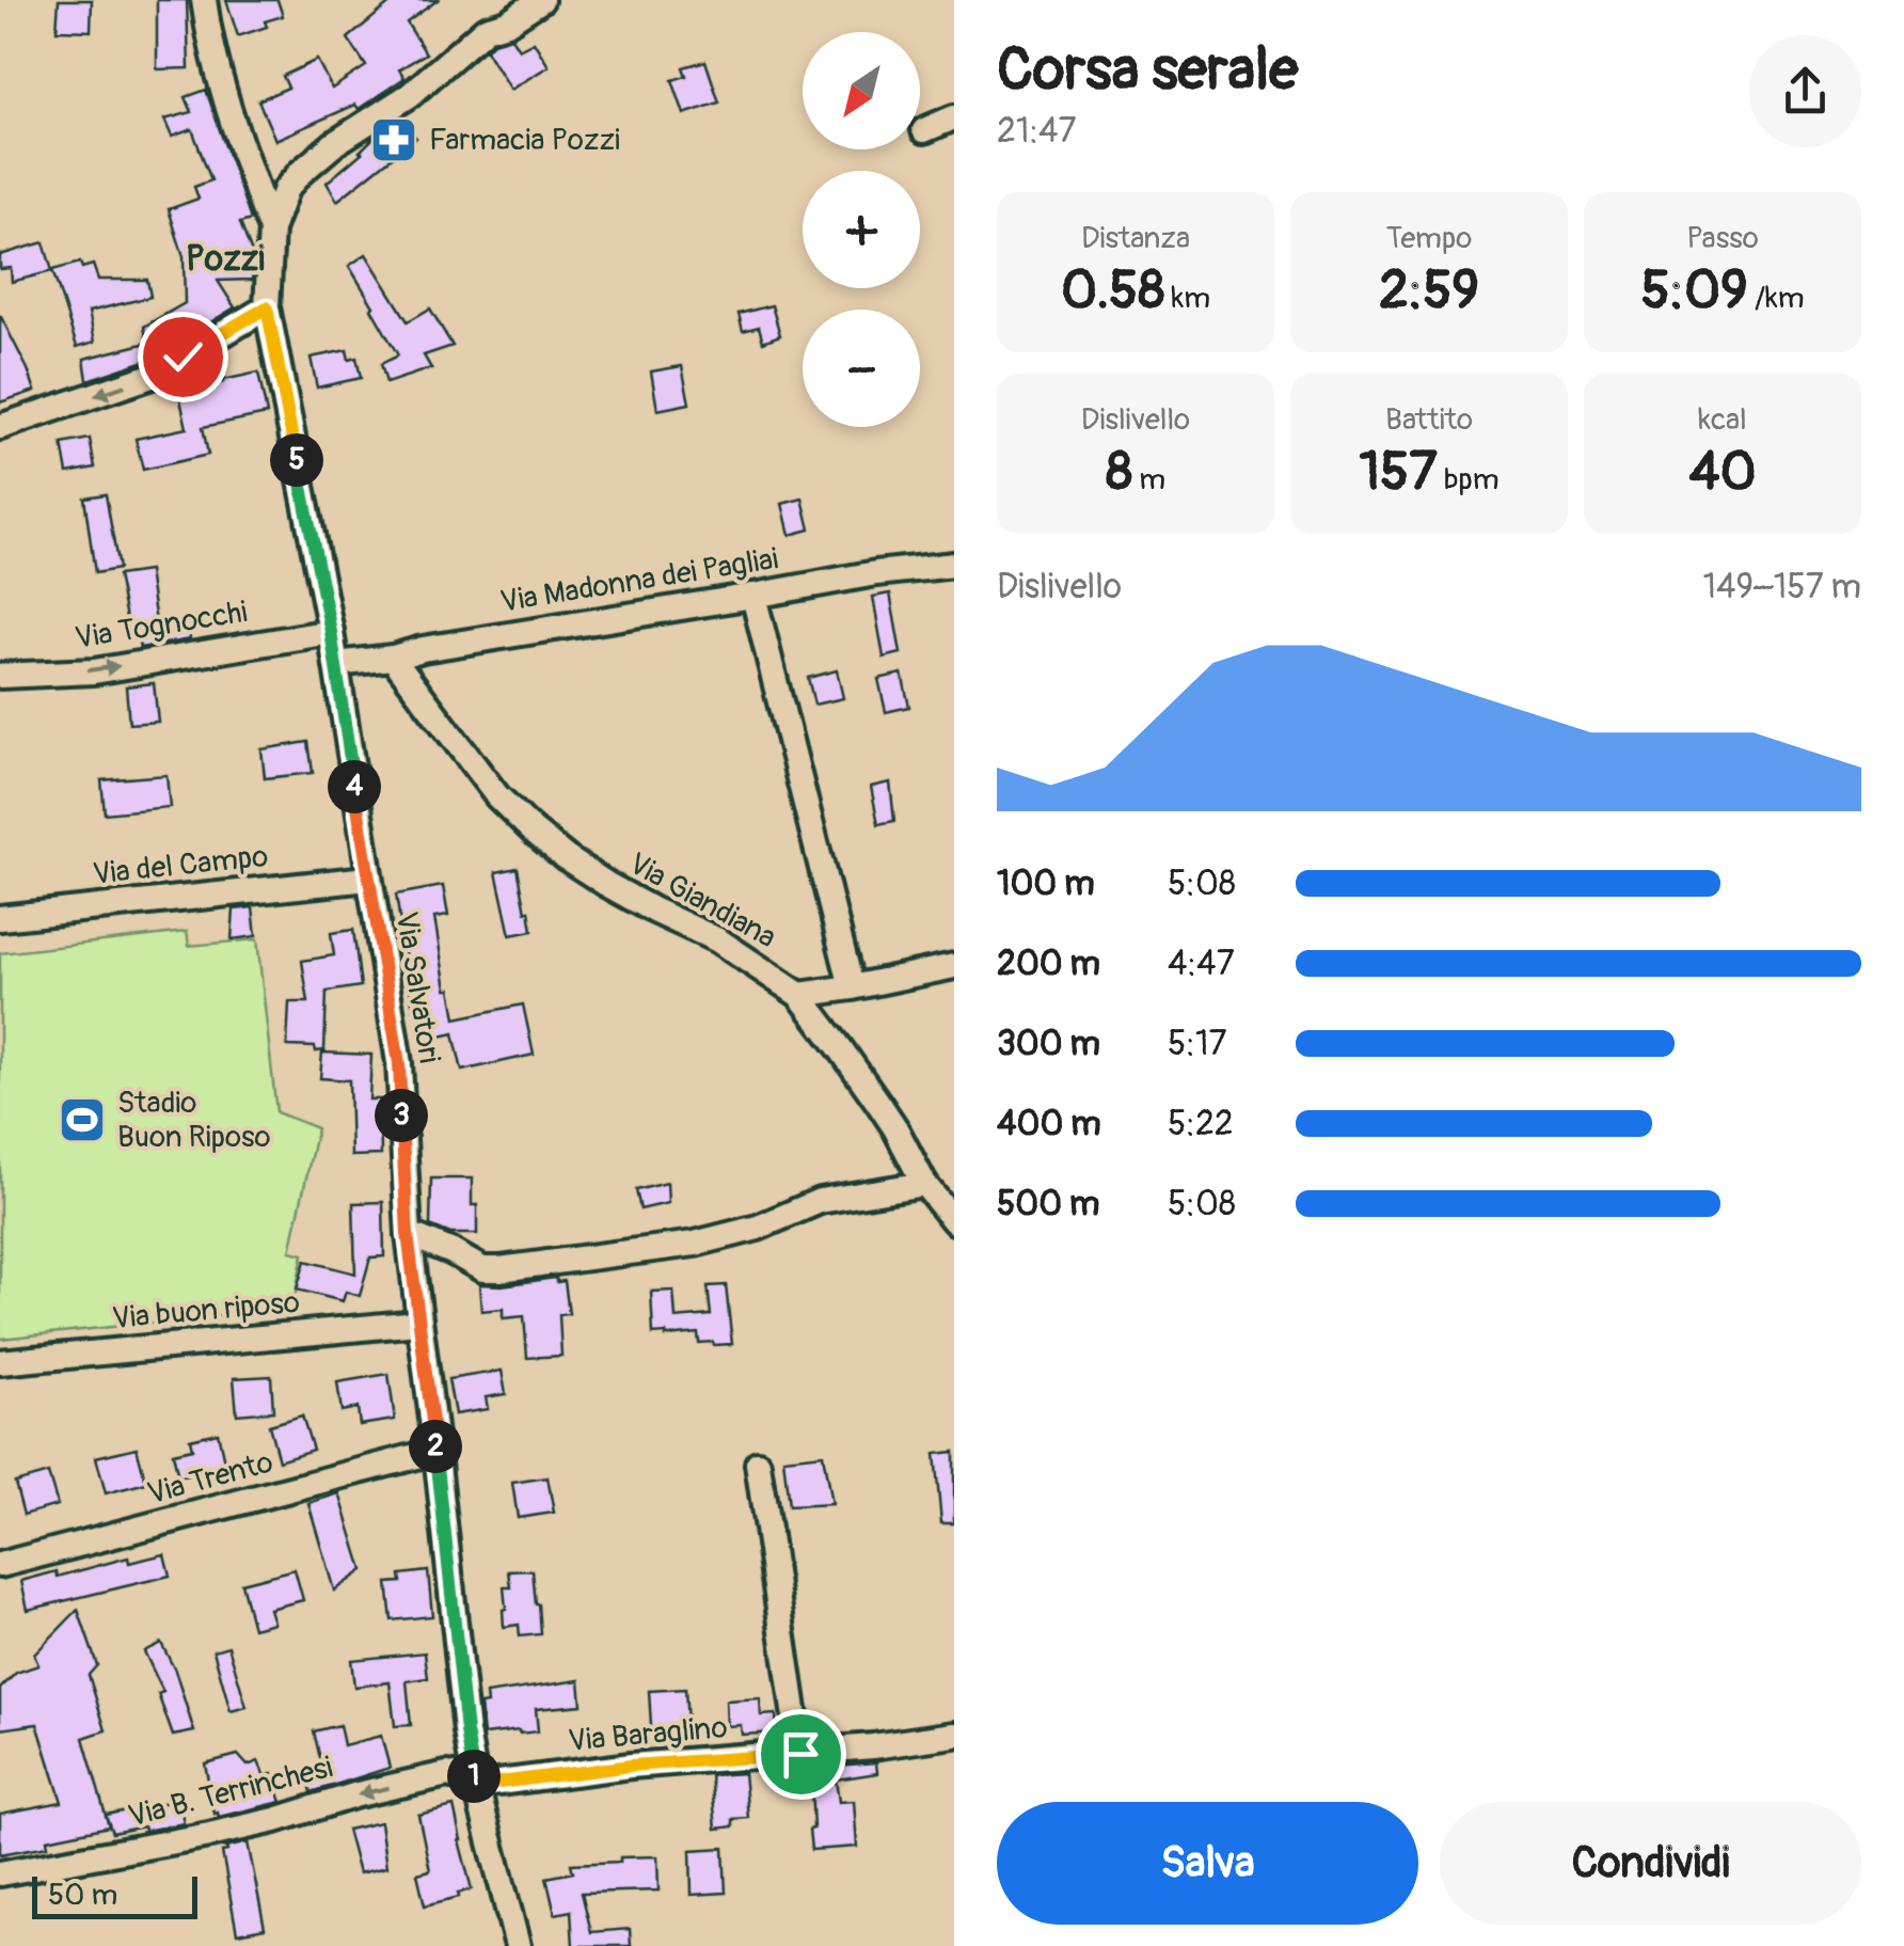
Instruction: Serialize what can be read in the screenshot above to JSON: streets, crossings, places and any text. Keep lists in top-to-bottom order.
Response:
{
  "streets": {
    "street": [
      "Via Madonna dei Pagliai",
      "Via Tognocchi",
      "Via del Campo",
      "Via Giandiana",
      "Via Salvatori",
      "Via buon riposo",
      "Via Trento",
      "Via Baraglino",
      "Via B. Terrinchesi"
    ]
  },
  "crossings": [
    ["Via Madonna dei Pagliai", "Via Giandiana"],
    ["Via Madonna dei Pagliai", "Via Salvatori"],
    ["Via Tognocchi", "Via Salvatori"],
    ["Via del Campo", "Via Salvatori"],
    ["Via Salvatori", "Via buon riposo"],
    ["Via Salvatori", "Via Trento"],
    ["Via Salvatori", "Via Baraglino"],
    ["Via Salvatori", "Via B. Terrinchesi"],
    ["Via Baraglino", "Via B. Terrinchesi"]
  ],
  "one_way": ["Via Tognocchi", "Via B. Terrinchesi"],
  "districts": ["Pozzi"],
  "places": {
    "pharmacy": ["Farmacia Pozzi"],
    "sports": ["Stadio Buon Riposo"]
  },
  "scale_bar": "50 m",
  "north": "bottom left",
  "page": {
    "heading": ["Corsa serale", "21:47"],
    "map_buttons": ["+", "−"],
    "stats": [
      ["Distanza", "0.58 km"],
      ["Tempo", "2:59"],
      ["Passo", "5:09 /km"],
      ["Dislivello", "8 m"],
      ["Battito", "157 bpm"],
      ["kcal", "40"]
    ],
    "pins": [
      "5",
      "4",
      "3",
      "2",
      "1"
    ],
    "chart": ["Dislivello", "149–157 m"],
    "list": [
      {
        "name": "100 m",
        "note": "5:08"
      },
      {
        "name": "200 m",
        "note": "4:47"
      },
      {
        "name": "300 m",
        "note": "5:17"
      },
      {
        "name": "400 m",
        "note": "5:22"
      },
      {
        "name": "500 m",
        "note": "5:08"
      }
    ],
    "buttons": ["Salva", "Condividi"],
    "scale": "50 m"
  }
}
